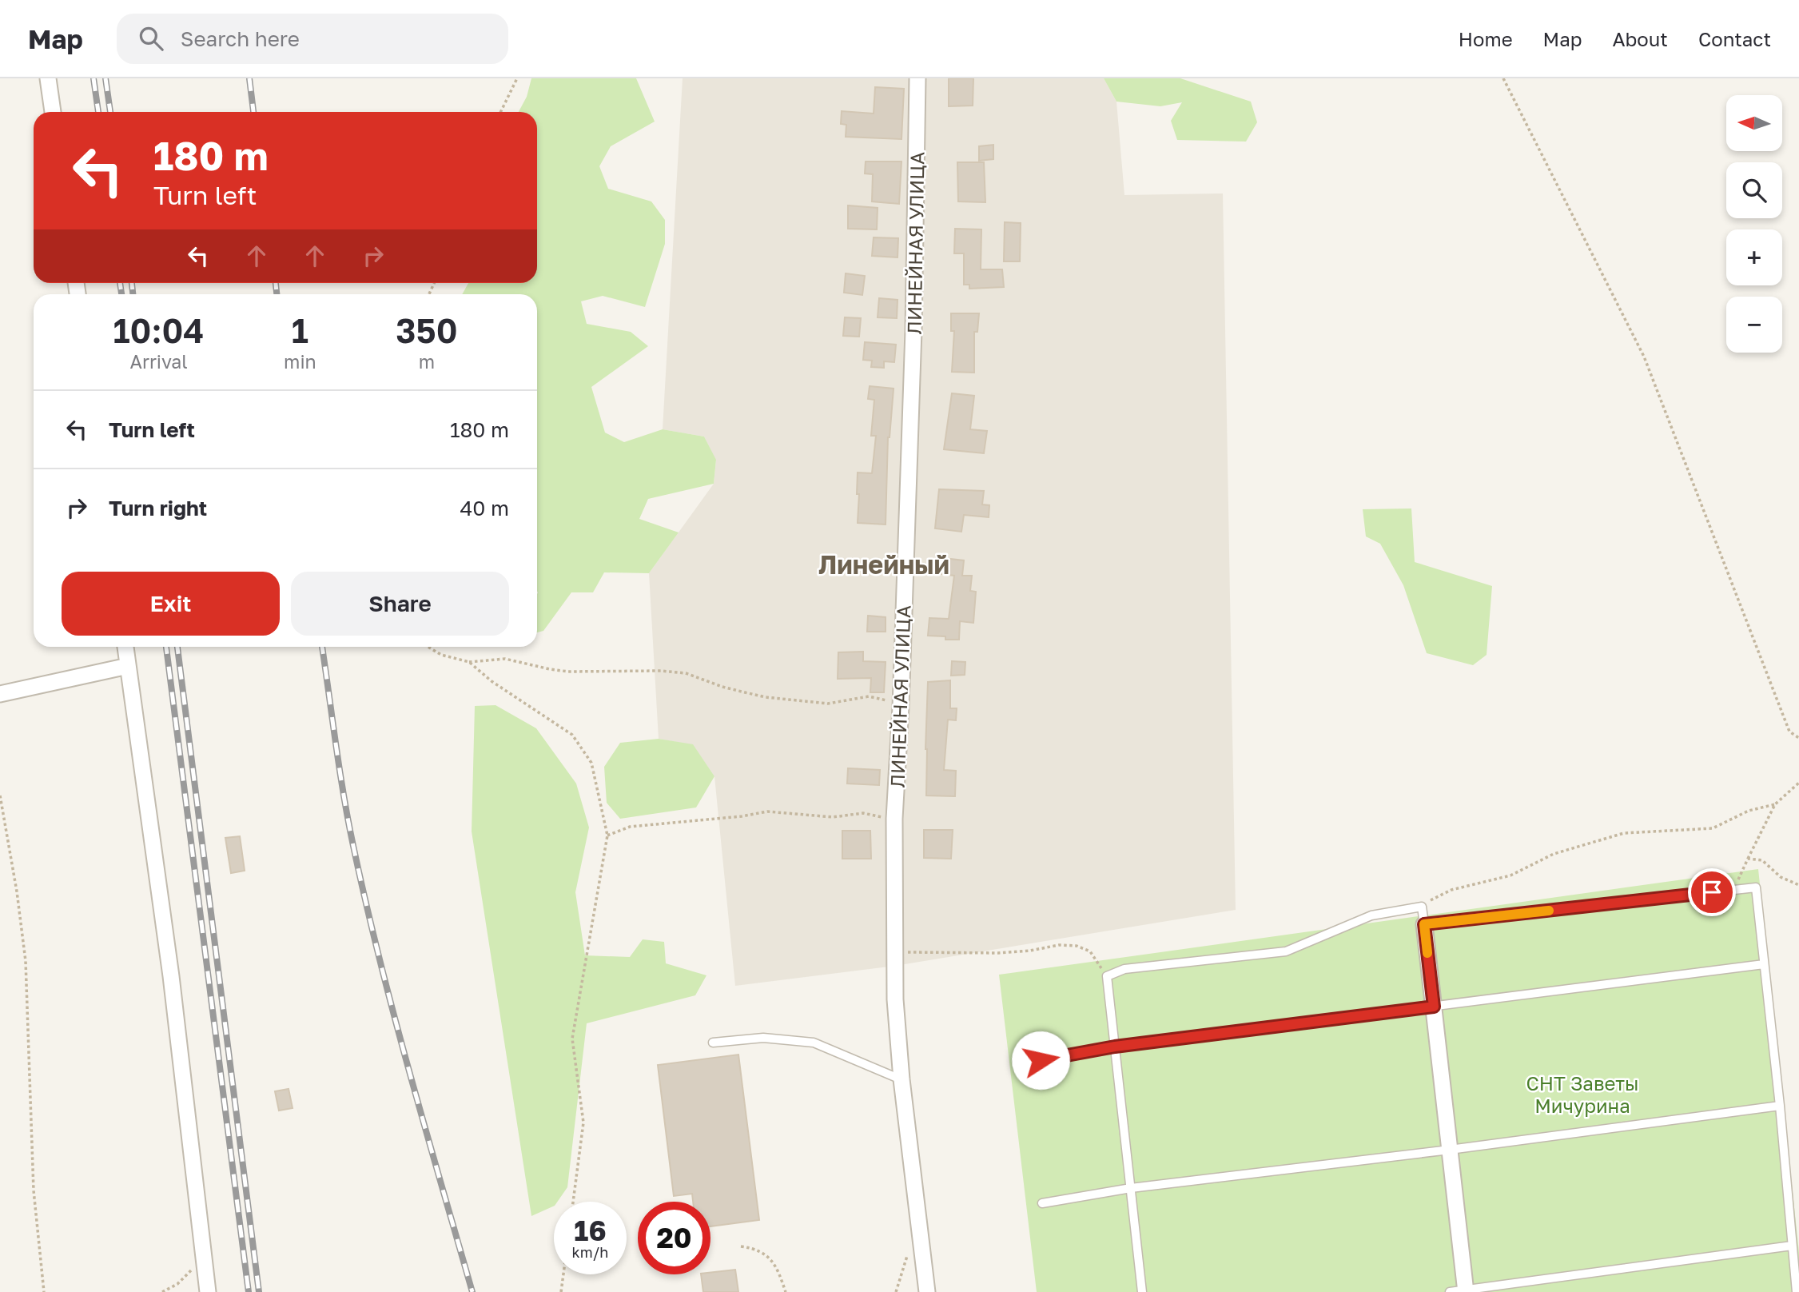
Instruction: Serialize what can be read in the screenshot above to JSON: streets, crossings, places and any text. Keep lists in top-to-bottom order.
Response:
{
  "streets": {
    "street": ["ЛИНЕЙНАЯ УЛИЦА"]
  },
  "districts": ["Линейный"],
  "parks": ["СНТ Заветы Мичурина"],
  "north": "left",
  "page": {
    "header": "Map",
    "search": "Search here",
    "nav": [
      "Home",
      "Map",
      "About",
      "Contact"
    ],
    "map_buttons": ["+", "−"],
    "turn": ["180 m", "Turn left"],
    "eta": [
      "10:04",
      "Arrival",
      "1",
      "min",
      "350",
      "m"
    ],
    "list": [
      {
        "name": "Turn left",
        "value": "180 m"
      },
      {
        "name": "Turn right",
        "value": "40 m"
      }
    ],
    "buttons": ["Exit", "Share"],
    "speed": "16 km/h",
    "limit": "20"
  }
}
